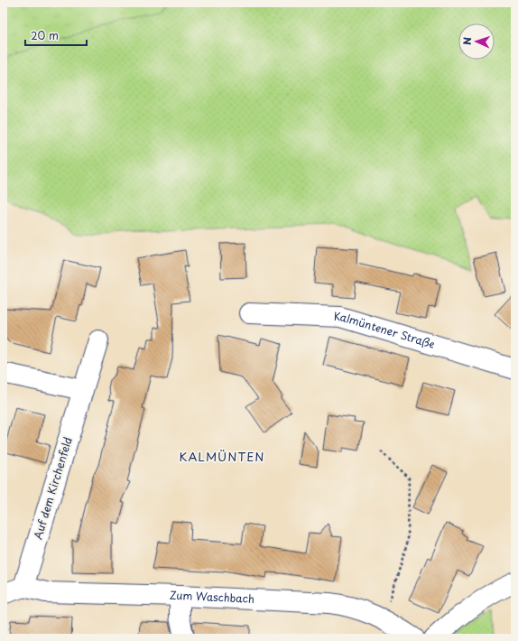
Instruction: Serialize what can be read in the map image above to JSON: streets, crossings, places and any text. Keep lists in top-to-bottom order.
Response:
{
  "streets": {
    "street": ["Kalmüntener Straße", "Auf dem Kirchenfeld", "Zum Waschbach"]
  },
  "crossings": [
    ["Auf dem Kirchenfeld", "Zum Waschbach"]
  ],
  "districts": ["KALMÜNTEN"],
  "scale_bar": "20 m",
  "north": "left"
}
